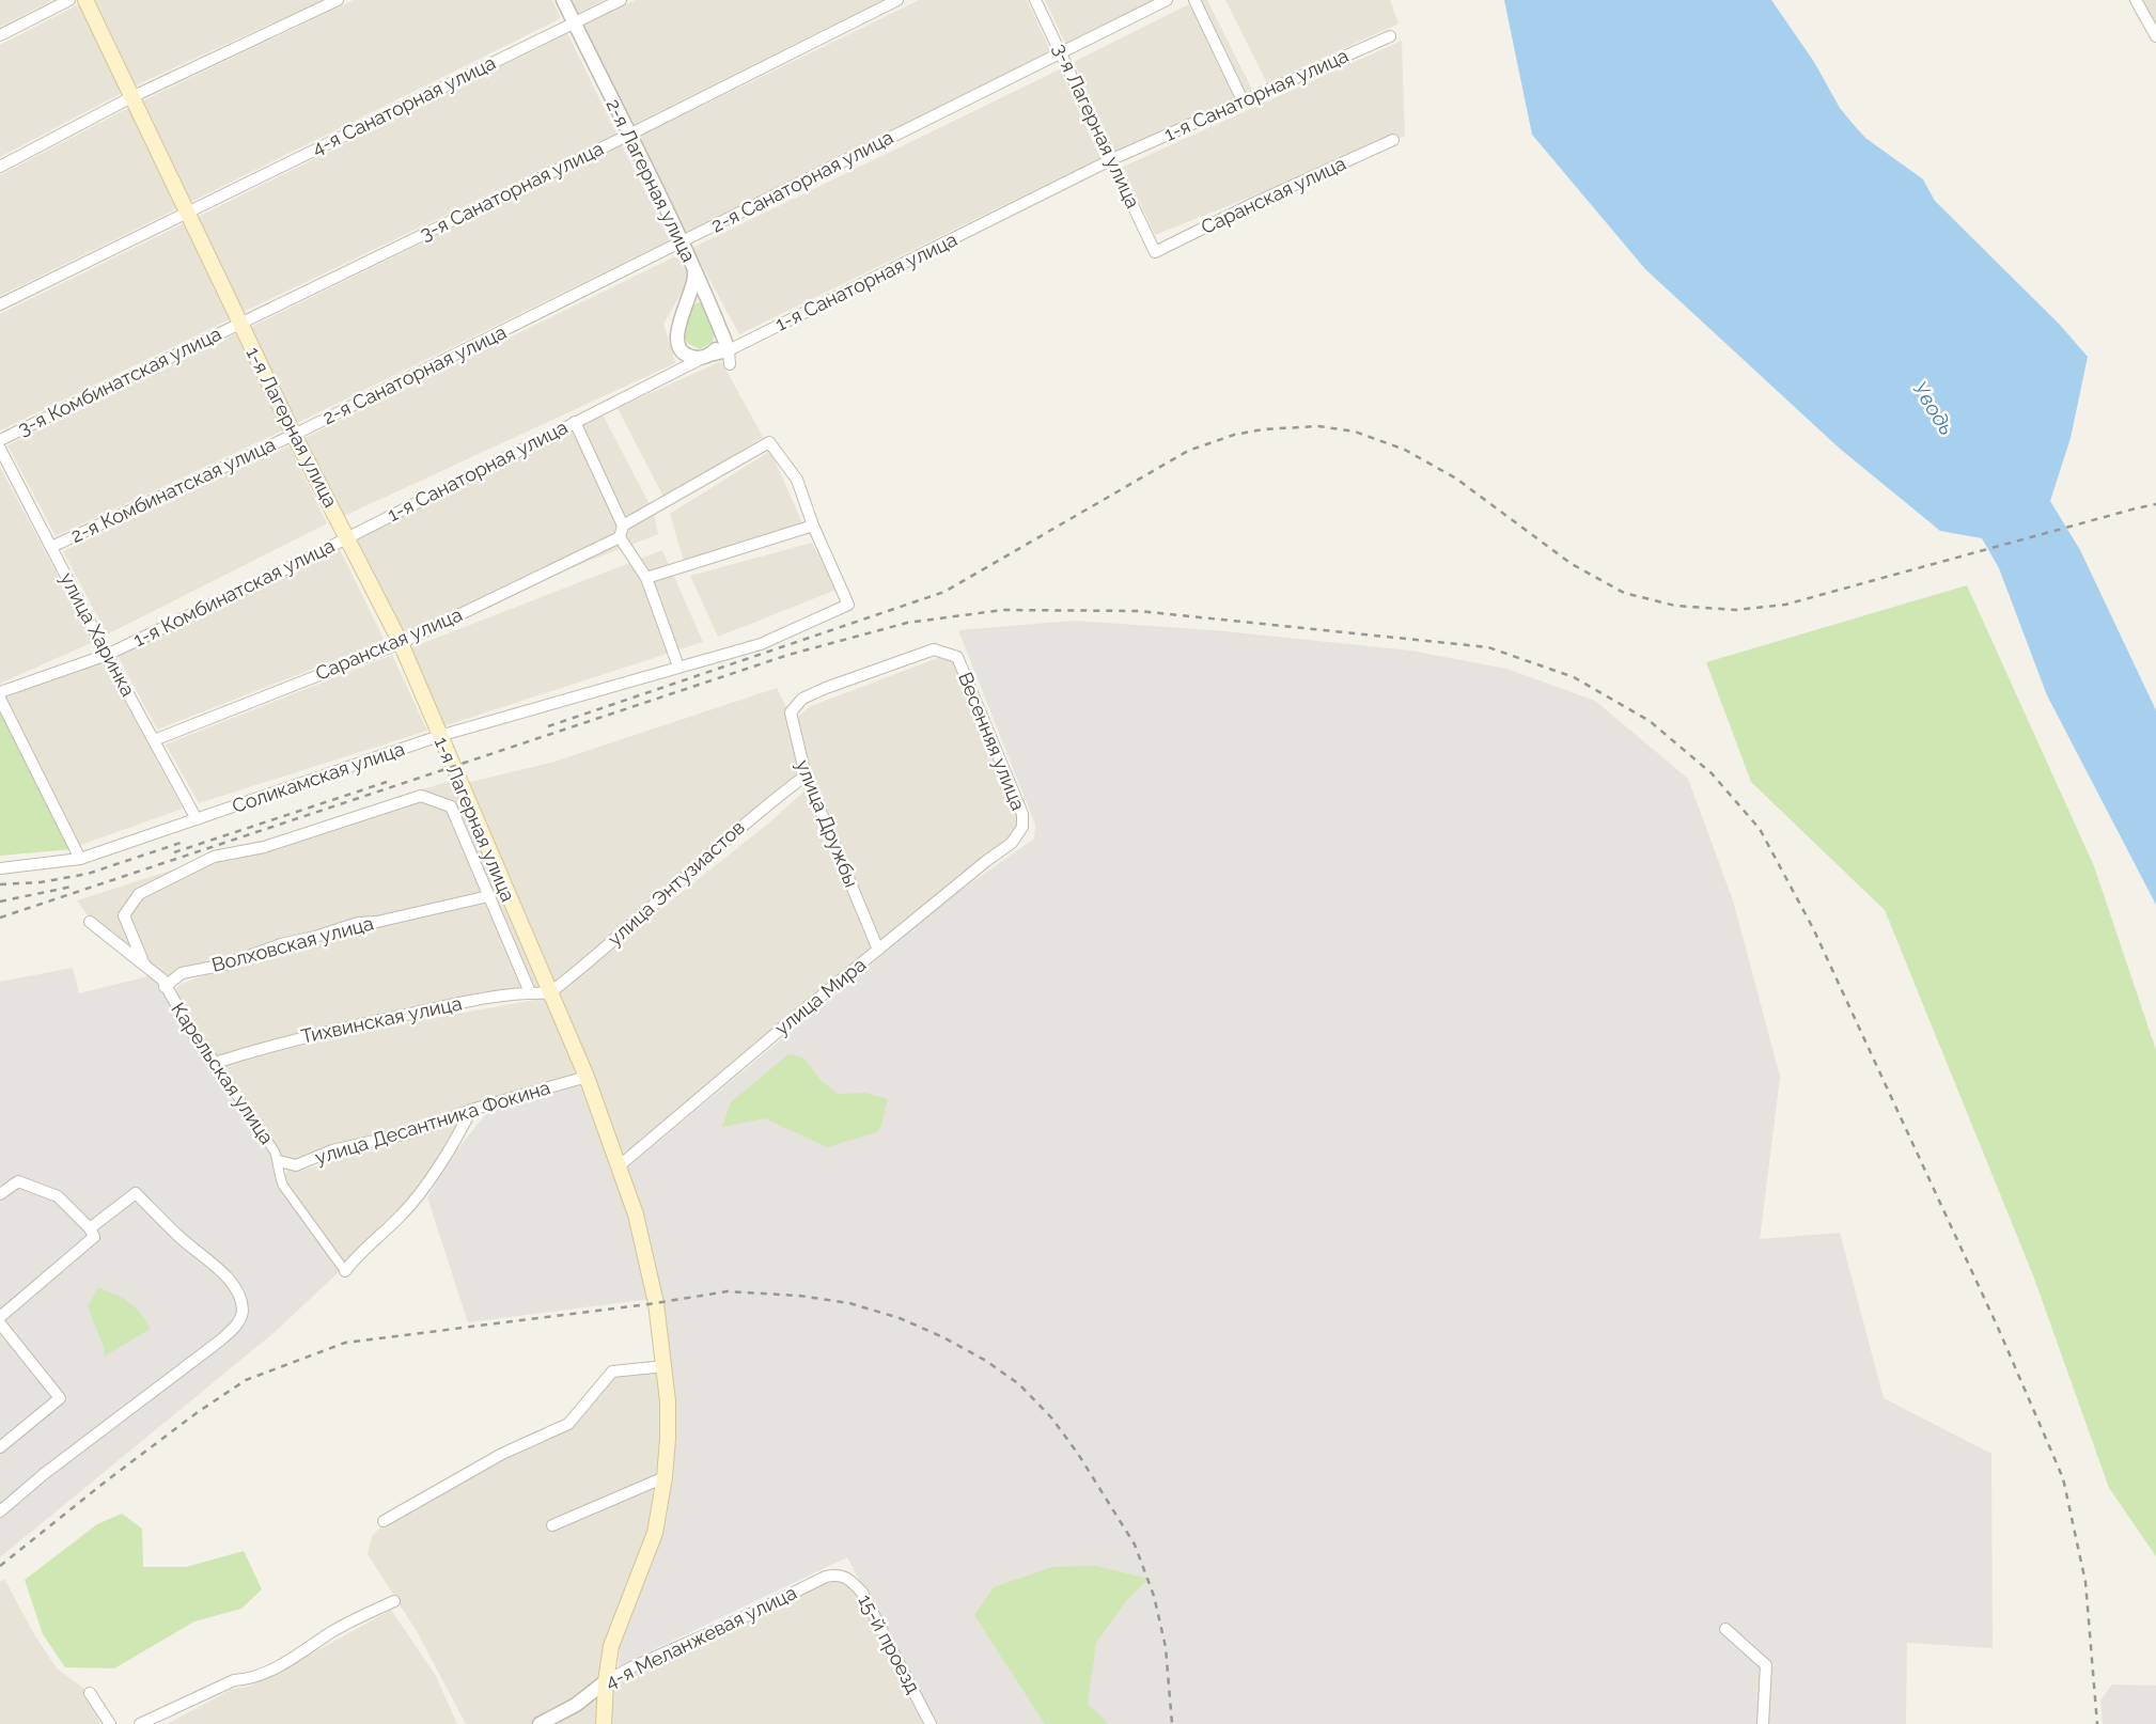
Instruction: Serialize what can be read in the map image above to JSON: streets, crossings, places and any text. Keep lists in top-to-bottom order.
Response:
{
  "streets": {
    "main road": ["1-я Лагерная улица"],
    "street": [
      "1-я Санаторная улица",
      "4-я Санаторная улица",
      "3-я Лагерная улица",
      "2-я Лагерная улица",
      "2-я Санаторная улица",
      "3-я Санаторная улица",
      "Саранская улица",
      "3-я Комбинатская улица",
      "2-я Комбинатская улица",
      "1-я Комбинатская улица",
      "улица Харинка",
      "Весенняя улица",
      "Соликамская улица",
      "улица Дружбы",
      "улица Энтузиастов",
      "Волховская улица",
      "улица Мира",
      "Тихвинская улица",
      "Карельская улица",
      "улица Десантника Фокина",
      "4-я Меланжевая улица",
      "15-й проезд"
    ]
  },
  "crossings": [
    ["1-я Санаторная улица", "3-я Лагерная улица"],
    ["1-я Санаторная улица", "2-я Лагерная улица"],
    ["1-я Санаторная улица", "1-я Лагерная улица"],
    ["1-я Санаторная улица", "1-я Комбинатская улица"],
    ["4-я Санаторная улица", "2-я Лагерная улица"],
    ["4-я Санаторная улица", "1-я Лагерная улица"],
    ["3-я Лагерная улица", "2-я Санаторная улица"],
    ["3-я Лагерная улица", "Саранская улица"],
    ["2-я Лагерная улица", "2-я Санаторная улица"],
    ["2-я Лагерная улица", "3-я Санаторная улица"],
    ["2-я Санаторная улица", "1-я Лагерная улица"],
    ["2-я Санаторная улица", "2-я Комбинатская улица"],
    ["3-я Санаторная улица", "3-я Комбинатская улица"],
    ["3-я Санаторная улица", "1-я Лагерная улица"],
    ["Саранская улица", "1-я Лагерная улица"],
    ["Саранская улица", "улица Харинка"],
    ["3-я Комбинатская улица", "1-я Лагерная улица"],
    ["1-я Лагерная улица", "2-я Комбинатская улица"],
    ["1-я Лагерная улица", "1-я Комбинатская улица"],
    ["1-я Лагерная улица", "Соликамская улица"],
    ["1-я Лагерная улица", "улица Энтузиастов"],
    ["1-я Лагерная улица", "улица Мира"],
    ["1-я Лагерная улица", "Тихвинская улица"],
    ["1-я Лагерная улица", "улица Десантника Фокина"],
    ["1-я Лагерная улица", "4-я Меланжевая улица"],
    ["2-я Комбинатская улица", "улица Харинка"],
    ["1-я Комбинатская улица", "улица Харинка"],
    ["улица Харинка", "Соликамская улица"],
    ["Весенняя улица", "улица Дружбы"],
    ["Весенняя улица", "улица Мира"],
    ["улица Дружбы", "улица Энтузиастов"],
    ["улица Дружбы", "улица Мира"],
    ["улица Энтузиастов", "Тихвинская улица"],
    ["Волховская улица", "Карельская улица"],
    ["Тихвинская улица", "Карельская улица"],
    ["Карельская улица", "улица Десантника Фокина"],
    ["4-я Меланжевая улица", "15-й проезд"]
  ],
  "water": ["Уводь"]
}
